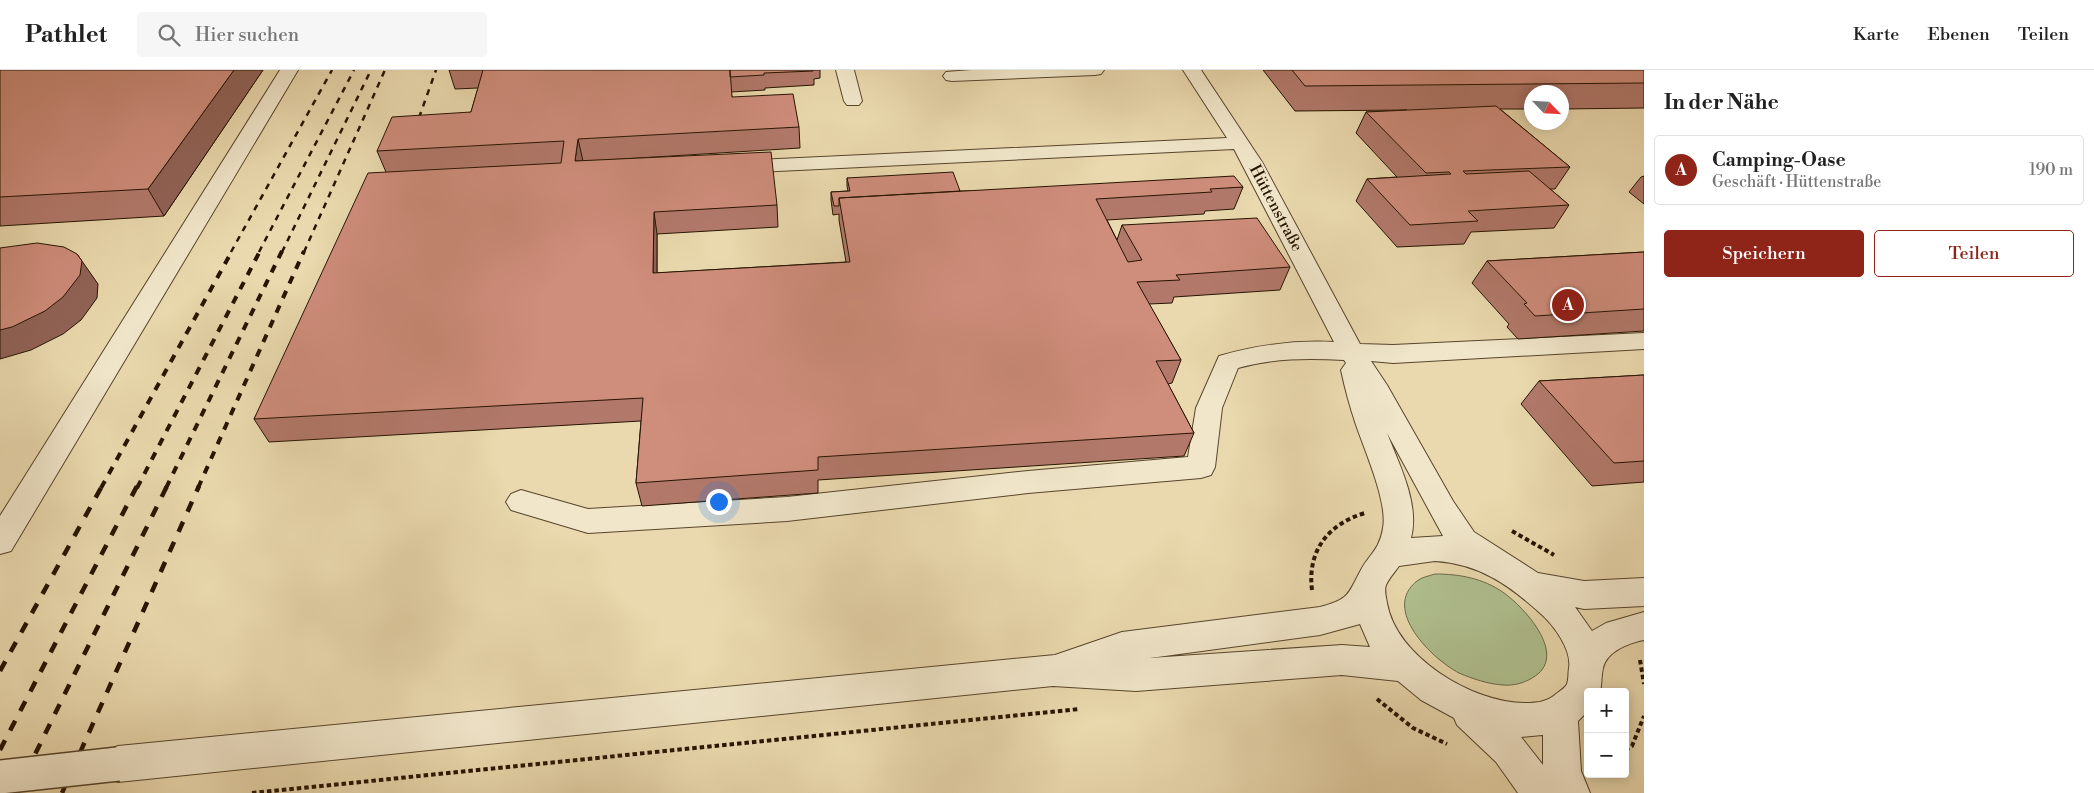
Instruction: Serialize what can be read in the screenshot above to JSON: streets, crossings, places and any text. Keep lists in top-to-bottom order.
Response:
{
  "streets": {
    "street": ["Hüttenstraße"]
  },
  "north": "bottom right",
  "page": {
    "header": "Pathlet",
    "search": "Hier suchen",
    "nav": ["Karte", "Ebenen", "Teilen"],
    "heading": "In der Nähe",
    "list": [
      {
        "mark": "A",
        "name": "Camping-Oase",
        "note": "Geschäft · Hüttenstraße",
        "value": "190 m"
      }
    ],
    "buttons": ["Speichern", "Teilen"],
    "pins": "A",
    "map_buttons": ["+", "−"]
  }
}
